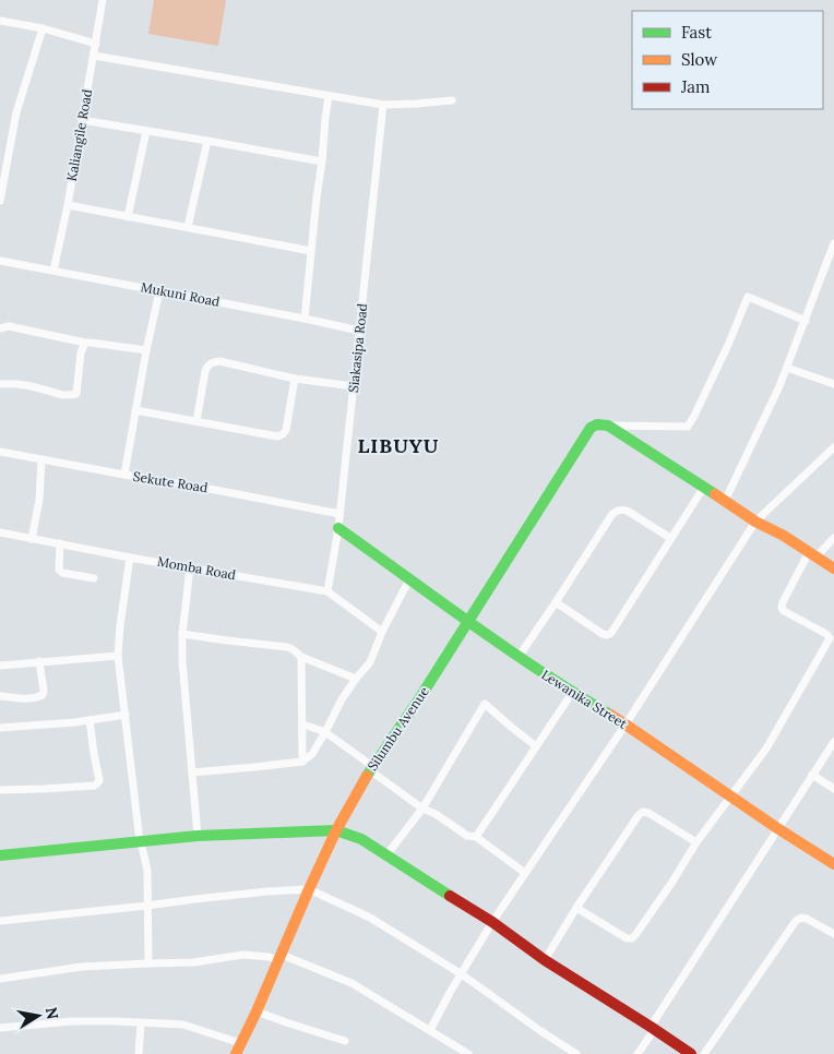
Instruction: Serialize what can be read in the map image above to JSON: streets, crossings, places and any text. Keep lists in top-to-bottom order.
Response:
{
  "streets": {
    "street": [
      "Kaliangile Road",
      "Mukuni Road",
      "Siakasipa Road",
      "Sekute Road",
      "Momba Road",
      "Lewanika Street",
      "Silumbu Avenue"
    ]
  },
  "crossings": [
    ["Kaliangile Road", "Mukuni Road"],
    ["Mukuni Road", "Siakasipa Road"],
    ["Siakasipa Road", "Sekute Road"],
    ["Siakasipa Road", "Momba Road"],
    ["Siakasipa Road", "Lewanika Street"],
    ["Lewanika Street", "Silumbu Avenue"]
  ],
  "districts": ["LIBUYU"],
  "legend": ["Fast", "Slow", "Jam"],
  "north": "right"
}
